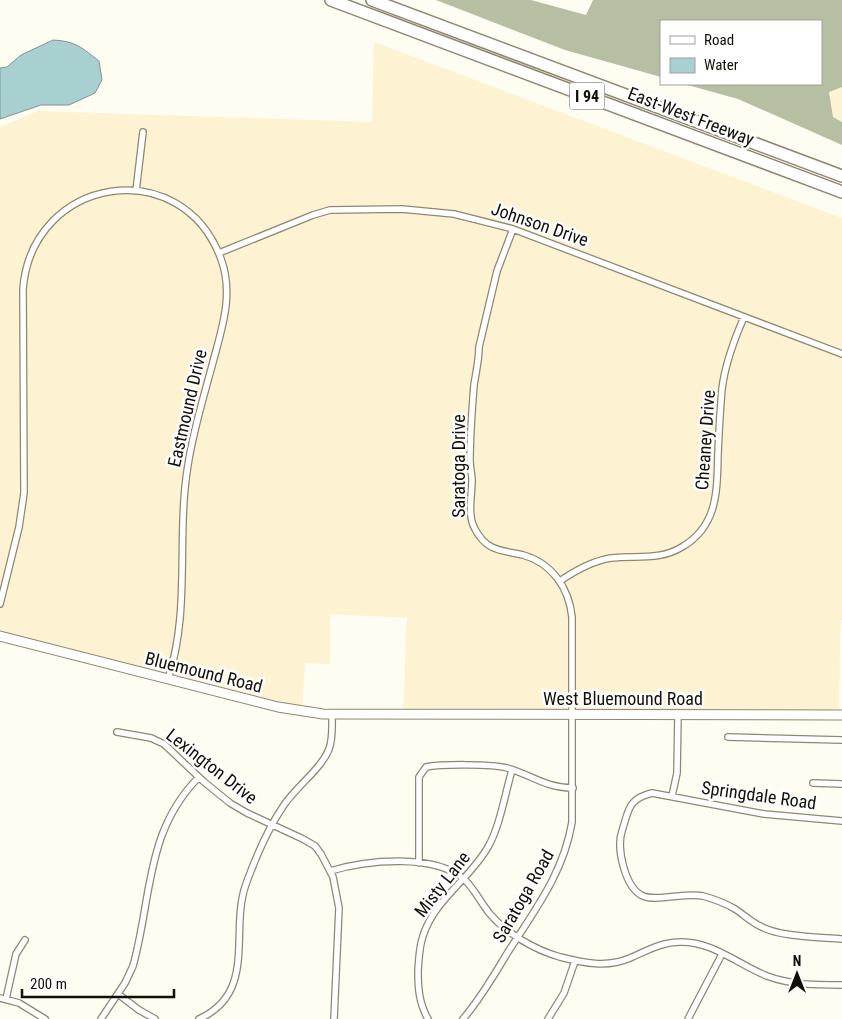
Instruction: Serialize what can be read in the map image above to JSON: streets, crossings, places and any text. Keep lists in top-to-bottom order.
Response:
{
  "streets": {
    "highway": ["I 94", "East-West Freeway"],
    "main road": ["Bluemound Road", "West Bluemound Road"],
    "street": [
      "Johnson Drive",
      "Eastmound Drive",
      "Cheaney Drive",
      "Saratoga Drive",
      "Lexington Drive",
      "Springdale Road",
      "Misty Lane",
      "Saratoga Road"
    ]
  },
  "crossings": [
    ["Johnson Drive", "Eastmound Drive"],
    ["Johnson Drive", "Cheaney Drive"],
    ["Johnson Drive", "Saratoga Drive"],
    ["Eastmound Drive", "Bluemound Road"],
    ["Cheaney Drive", "Saratoga Drive"],
    ["Saratoga Drive", "West Bluemound Road"],
    ["Saratoga Drive", "Saratoga Road"],
    ["Bluemound Road", "West Bluemound Road"],
    ["West Bluemound Road", "Saratoga Road"]
  ],
  "legend": ["Road", "Water"],
  "scale_bar": "200 m",
  "north": "top"
}
